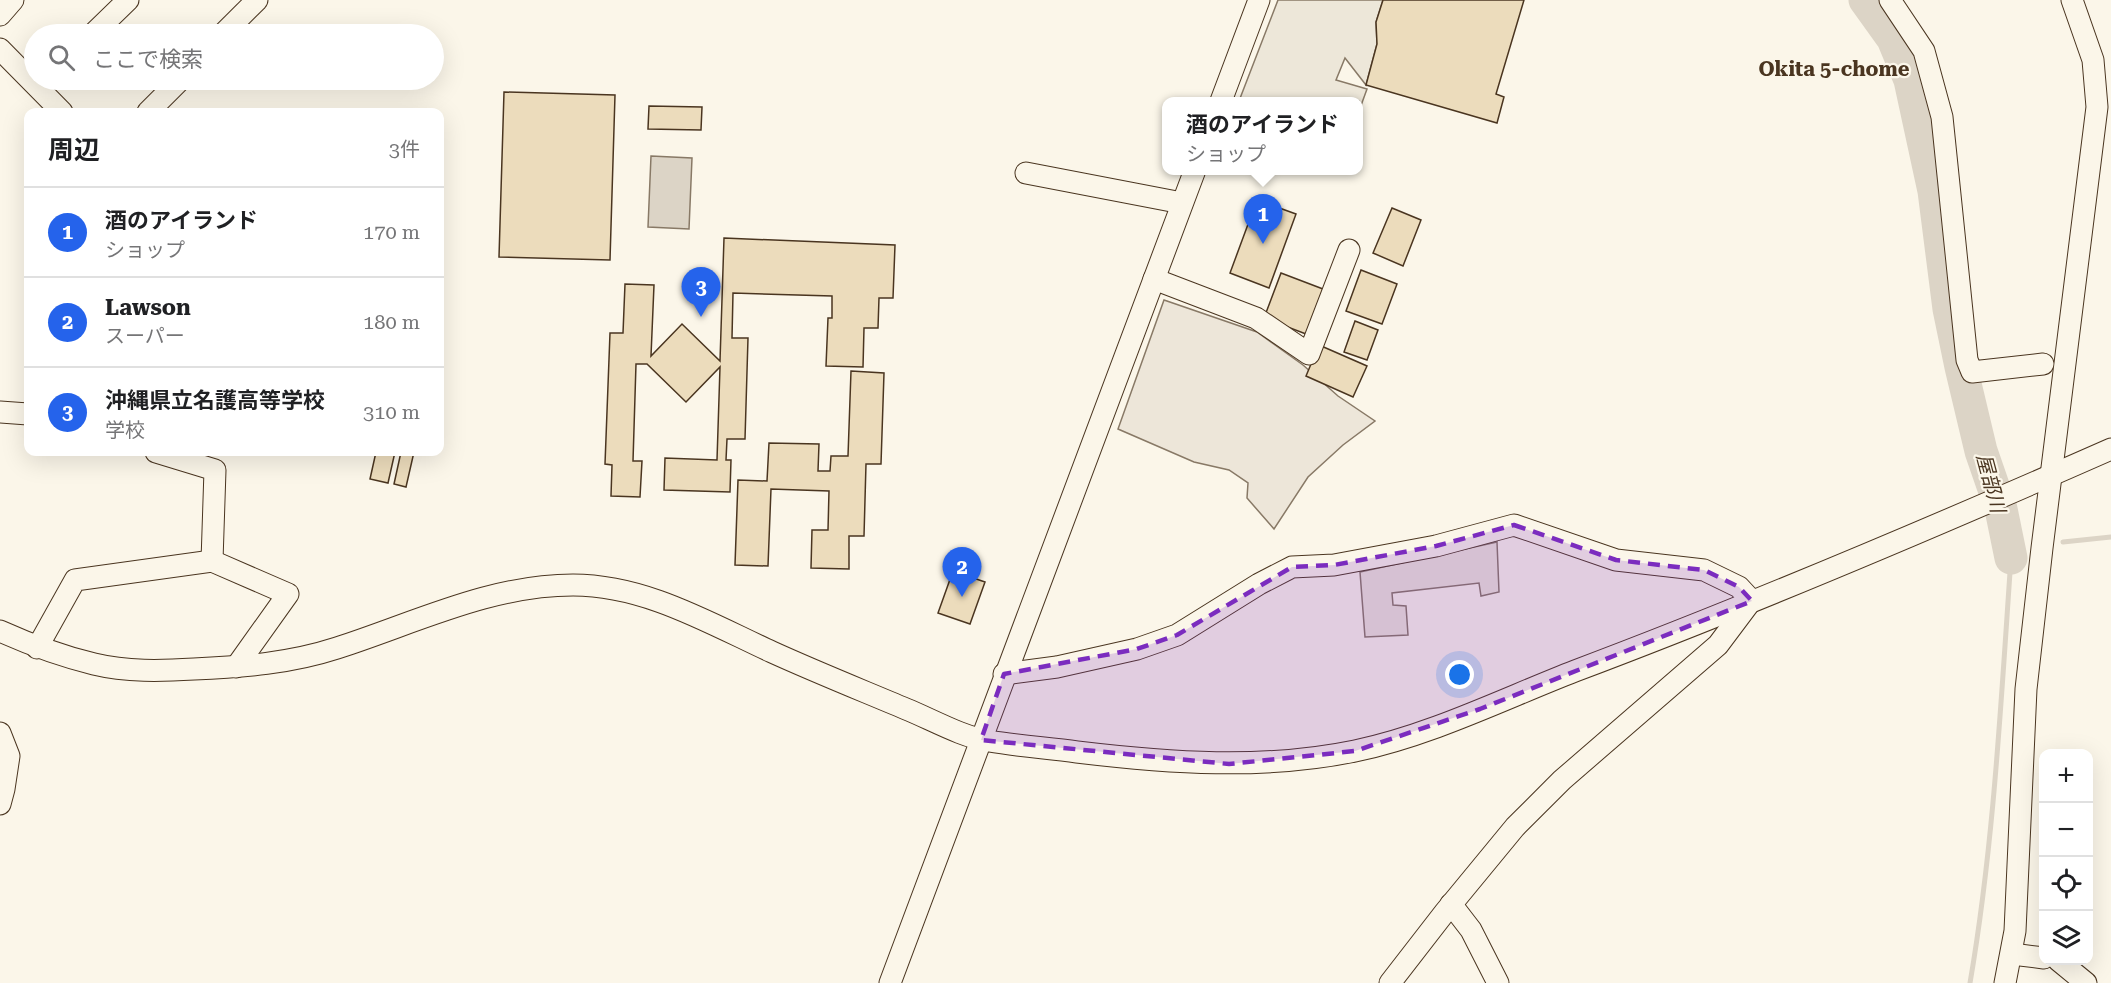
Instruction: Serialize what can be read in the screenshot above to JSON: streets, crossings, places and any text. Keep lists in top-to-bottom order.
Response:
{
  "districts": ["Okita 5-chome"],
  "water": ["屋部川"],
  "page": {
    "search": "ここで検索",
    "popup": ["酒のアイランド", "ショップ"],
    "heading": ["周辺", "3件"],
    "list": [
      {
        "mark": "1",
        "name": "酒のアイランド",
        "note": "ショップ",
        "value": "170 m"
      },
      {
        "mark": "2",
        "name": "Lawson",
        "note": "スーパー",
        "value": "180 m"
      },
      {
        "mark": "3",
        "name": "沖縄県立名護高等学校",
        "note": "学校",
        "value": "310 m"
      }
    ],
    "pins": ["1", "3", "2"],
    "map_buttons": ["+", "−"]
  }
}
